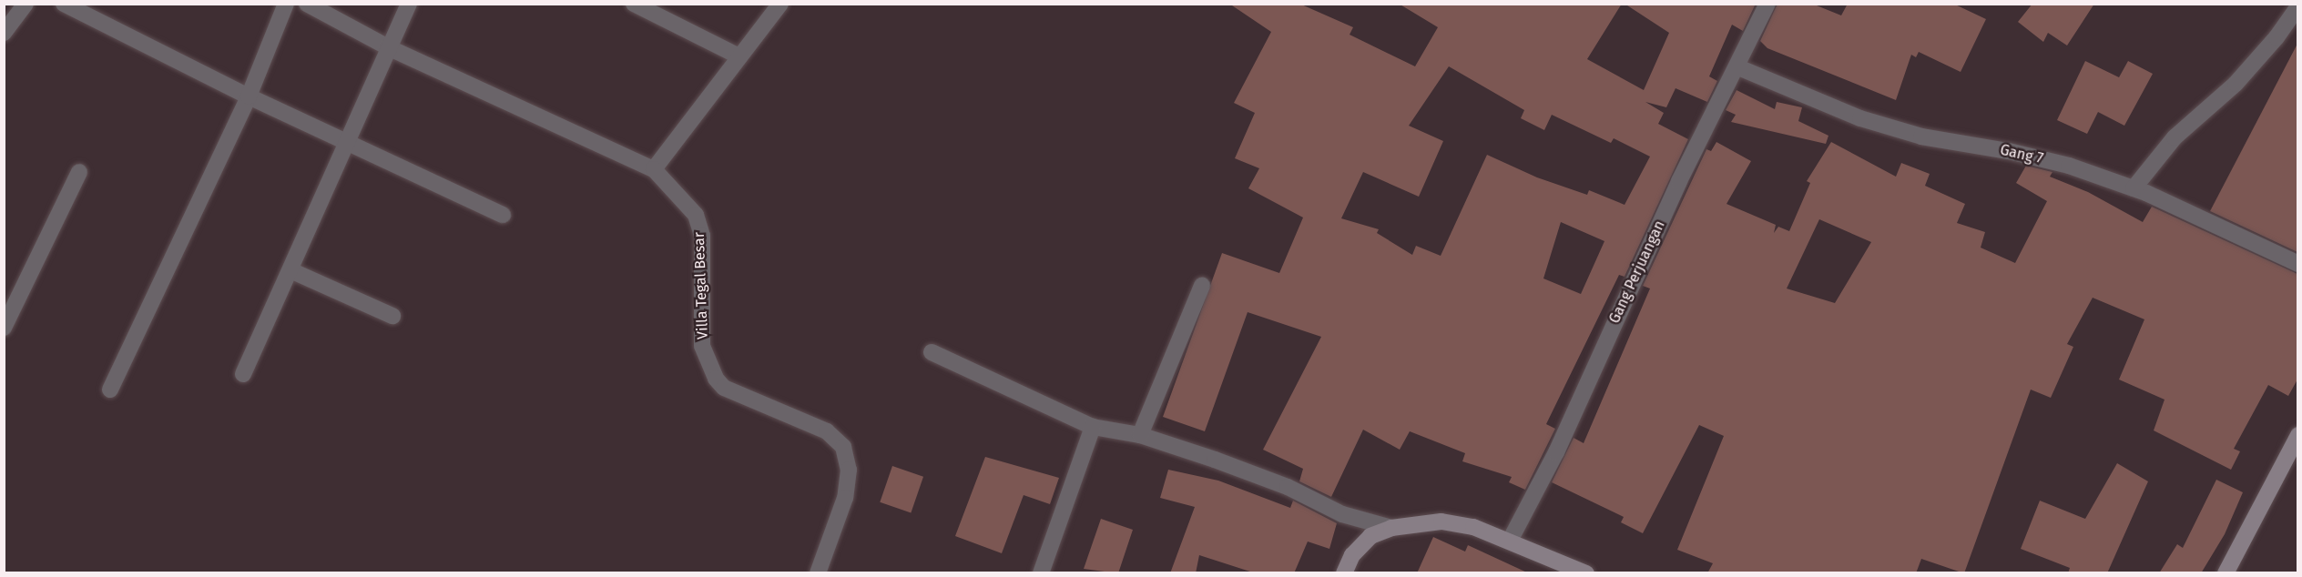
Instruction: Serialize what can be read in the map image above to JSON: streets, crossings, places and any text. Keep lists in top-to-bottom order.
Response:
{
  "streets": {
    "street": ["Gang 7", "Gang Perjuangan", "Villa Tegal Besar"]
  },
  "crossings": [
    ["Gang 7", "Gang Perjuangan"]
  ]
}
